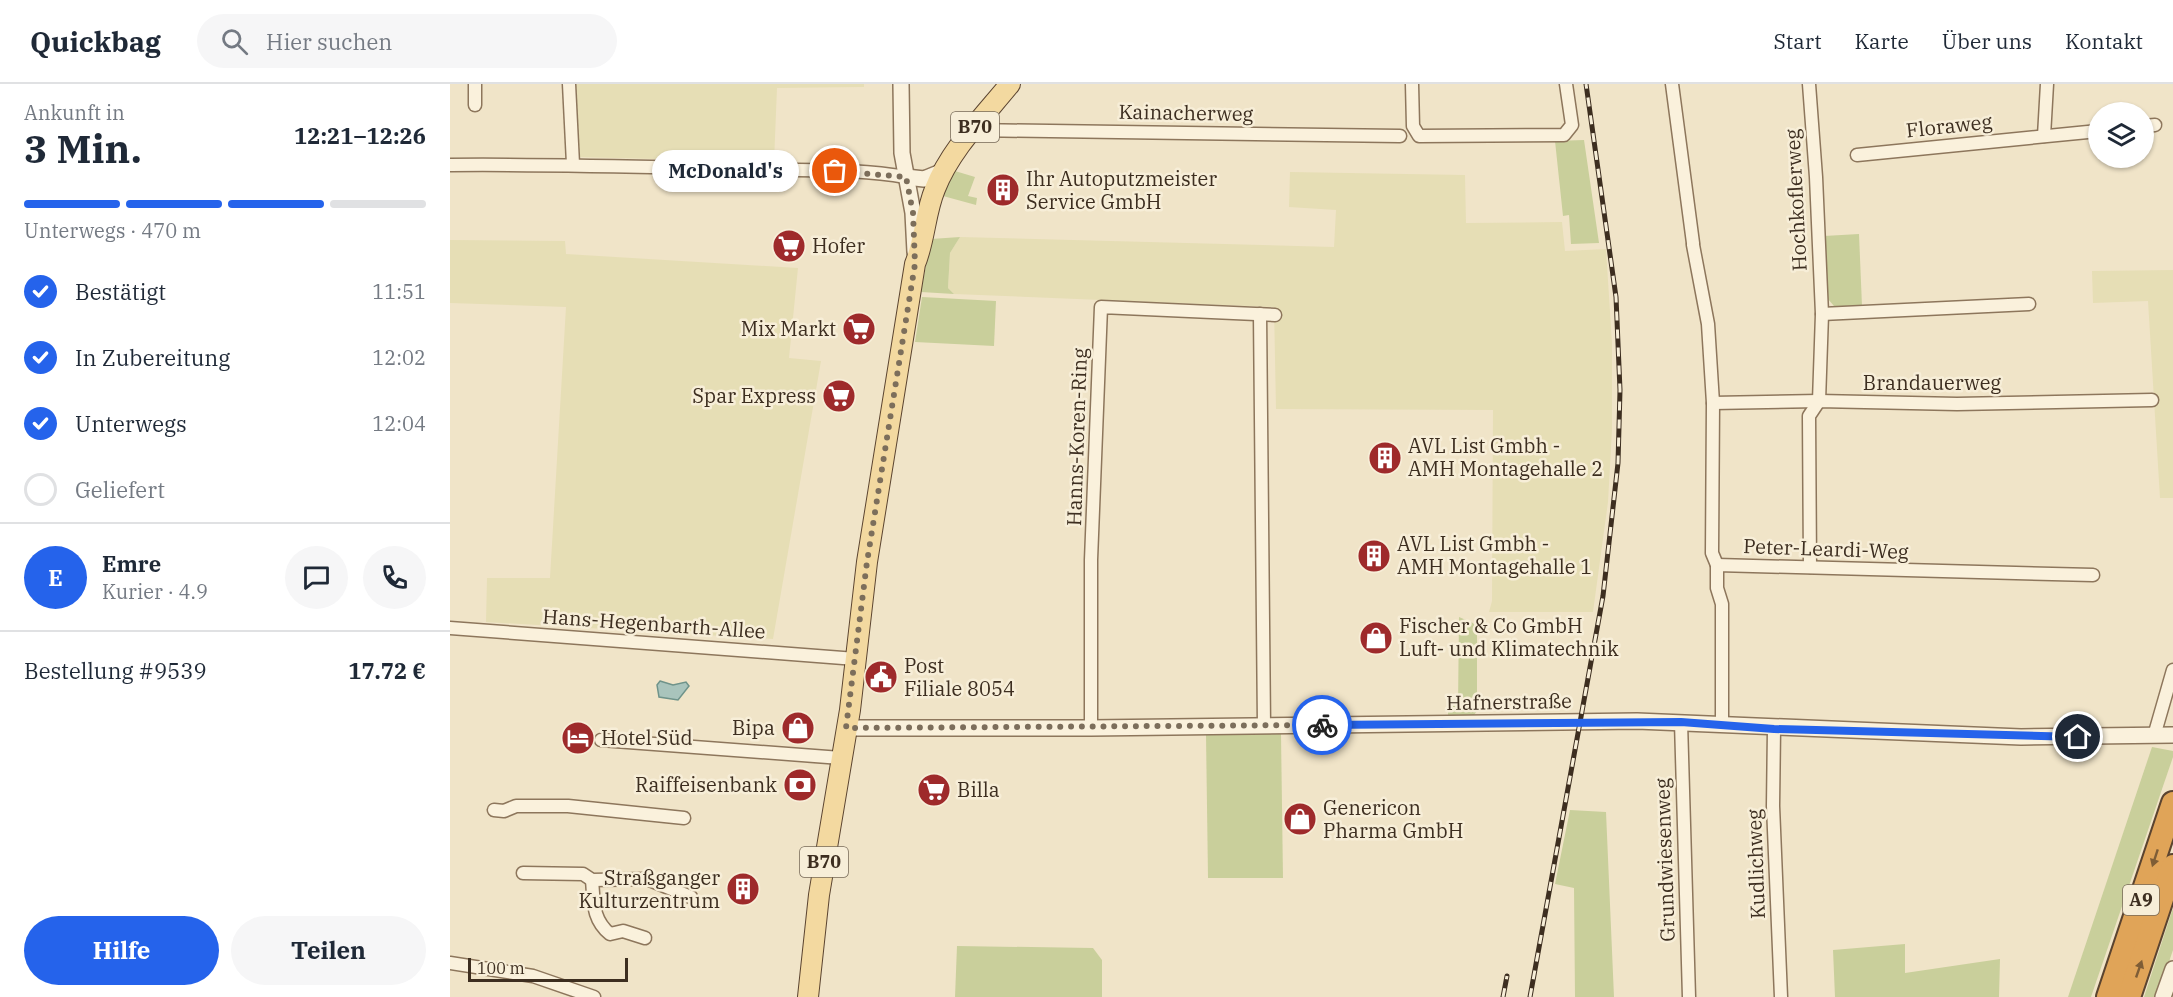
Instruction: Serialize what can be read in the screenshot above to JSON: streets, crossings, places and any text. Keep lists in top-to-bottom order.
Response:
{
  "streets": {
    "highway": ["A9"],
    "main road": ["B70"],
    "street": [
      "Kainacherweg",
      "Floraweg",
      "Hochkoflerweg",
      "Brandauerweg",
      "Hanns-Koren-Ring",
      "Peter-Leardi-Weg",
      "Hans-Hegenbarth-Allee",
      "Hafnerstraße",
      "Grundwiesenweg",
      "Kudlichweg"
    ]
  },
  "crossings": [
    ["Kainacherweg", "B70"],
    ["B70", "Hans-Hegenbarth-Allee"],
    ["B70", "Hafnerstraße"],
    ["Hochkoflerweg", "Brandauerweg"],
    ["Hochkoflerweg", "Peter-Leardi-Weg"],
    ["Hanns-Koren-Ring", "Hafnerstraße"],
    ["Peter-Leardi-Weg", "Hafnerstraße"],
    ["Hafnerstraße", "Grundwiesenweg"],
    ["Hafnerstraße", "Kudlichweg"]
  ],
  "places": {
    "other": ["McDonald's"],
    "building": [
      "Ihr Autoputzmeister Service GmbH",
      "AVL List Gmbh - AMH Montagehalle 2",
      "AVL List Gmbh - AMH Montagehalle 1",
      "Straßganger Kulturzentrum"
    ],
    "supermarket": [
      "Hofer",
      "Mix Markt",
      "Spar Express",
      "Billa"
    ],
    "shop": ["Fischer & Co GmbH Luft- und Klimatechnik", "Bipa", "Genericon Pharma GmbH"],
    "public building": ["Post Filiale 8054"],
    "hotel": ["Hotel Süd"],
    "bank": ["Raiffeisenbank"]
  },
  "scale_bar": "100 m",
  "page": {
    "header": "Quickbag",
    "search": "Hier suchen",
    "nav": [
      "Start",
      "Karte",
      "Über uns",
      "Kontakt"
    ],
    "heading": ["3 Min.", "Ankunft in", "12:21–12:26"],
    "panel": [
      "Emre",
      "Kurier · 4.9",
      "Bestellung #9539",
      "17.72 €"
    ],
    "bubble": "McDonald's",
    "bar": "Unterwegs · 470 m",
    "list": [
      ["Bestätigt", "11:51"],
      ["In Zubereitung", "12:02"],
      ["Unterwegs", "12:04"],
      "Geliefert"
    ],
    "round": "E",
    "buttons": ["Hilfe", "Teilen"],
    "scale": "100 m"
  }
}
